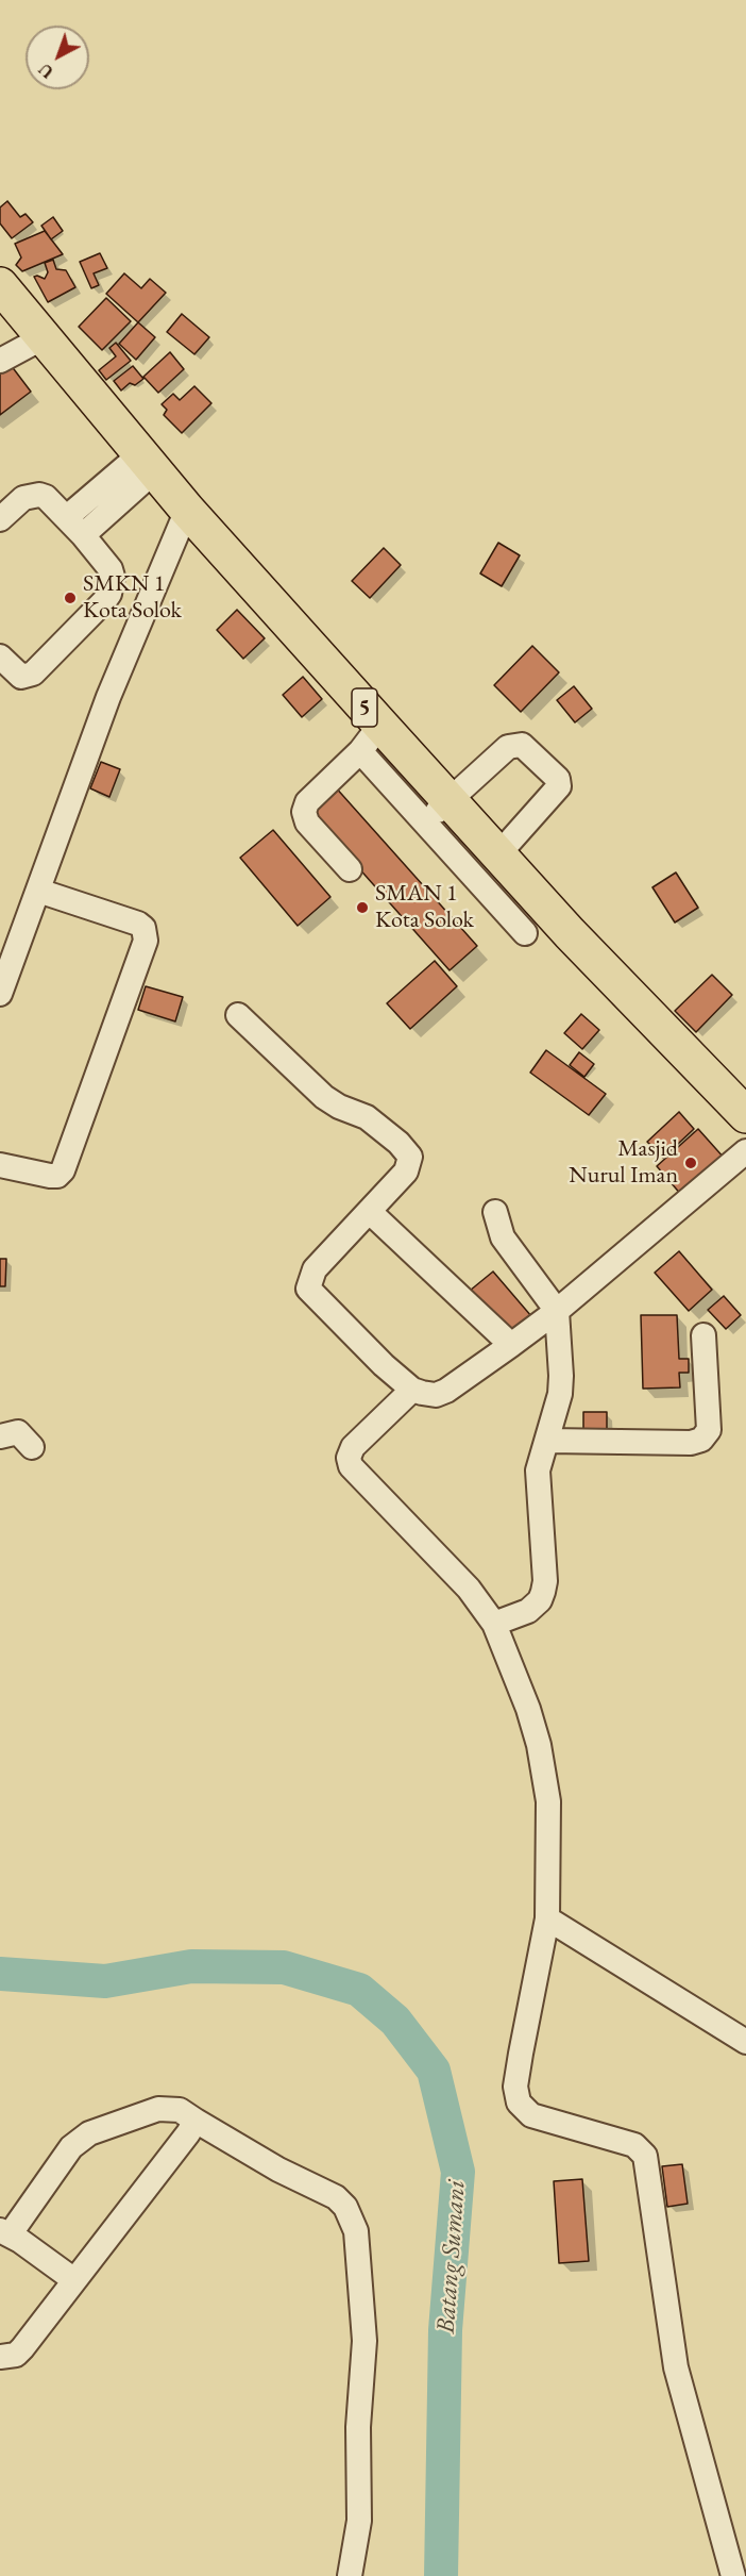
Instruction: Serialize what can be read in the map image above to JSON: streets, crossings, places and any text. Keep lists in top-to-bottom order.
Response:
{
  "streets": {
    "highway": ["5"]
  },
  "water": ["Batang Sumani"],
  "places": ["SMKN 1 Kota Solok", "SMAN 1 Kota Solok", "Masjid Nurul Iman"],
  "north": "bottom left"
}
